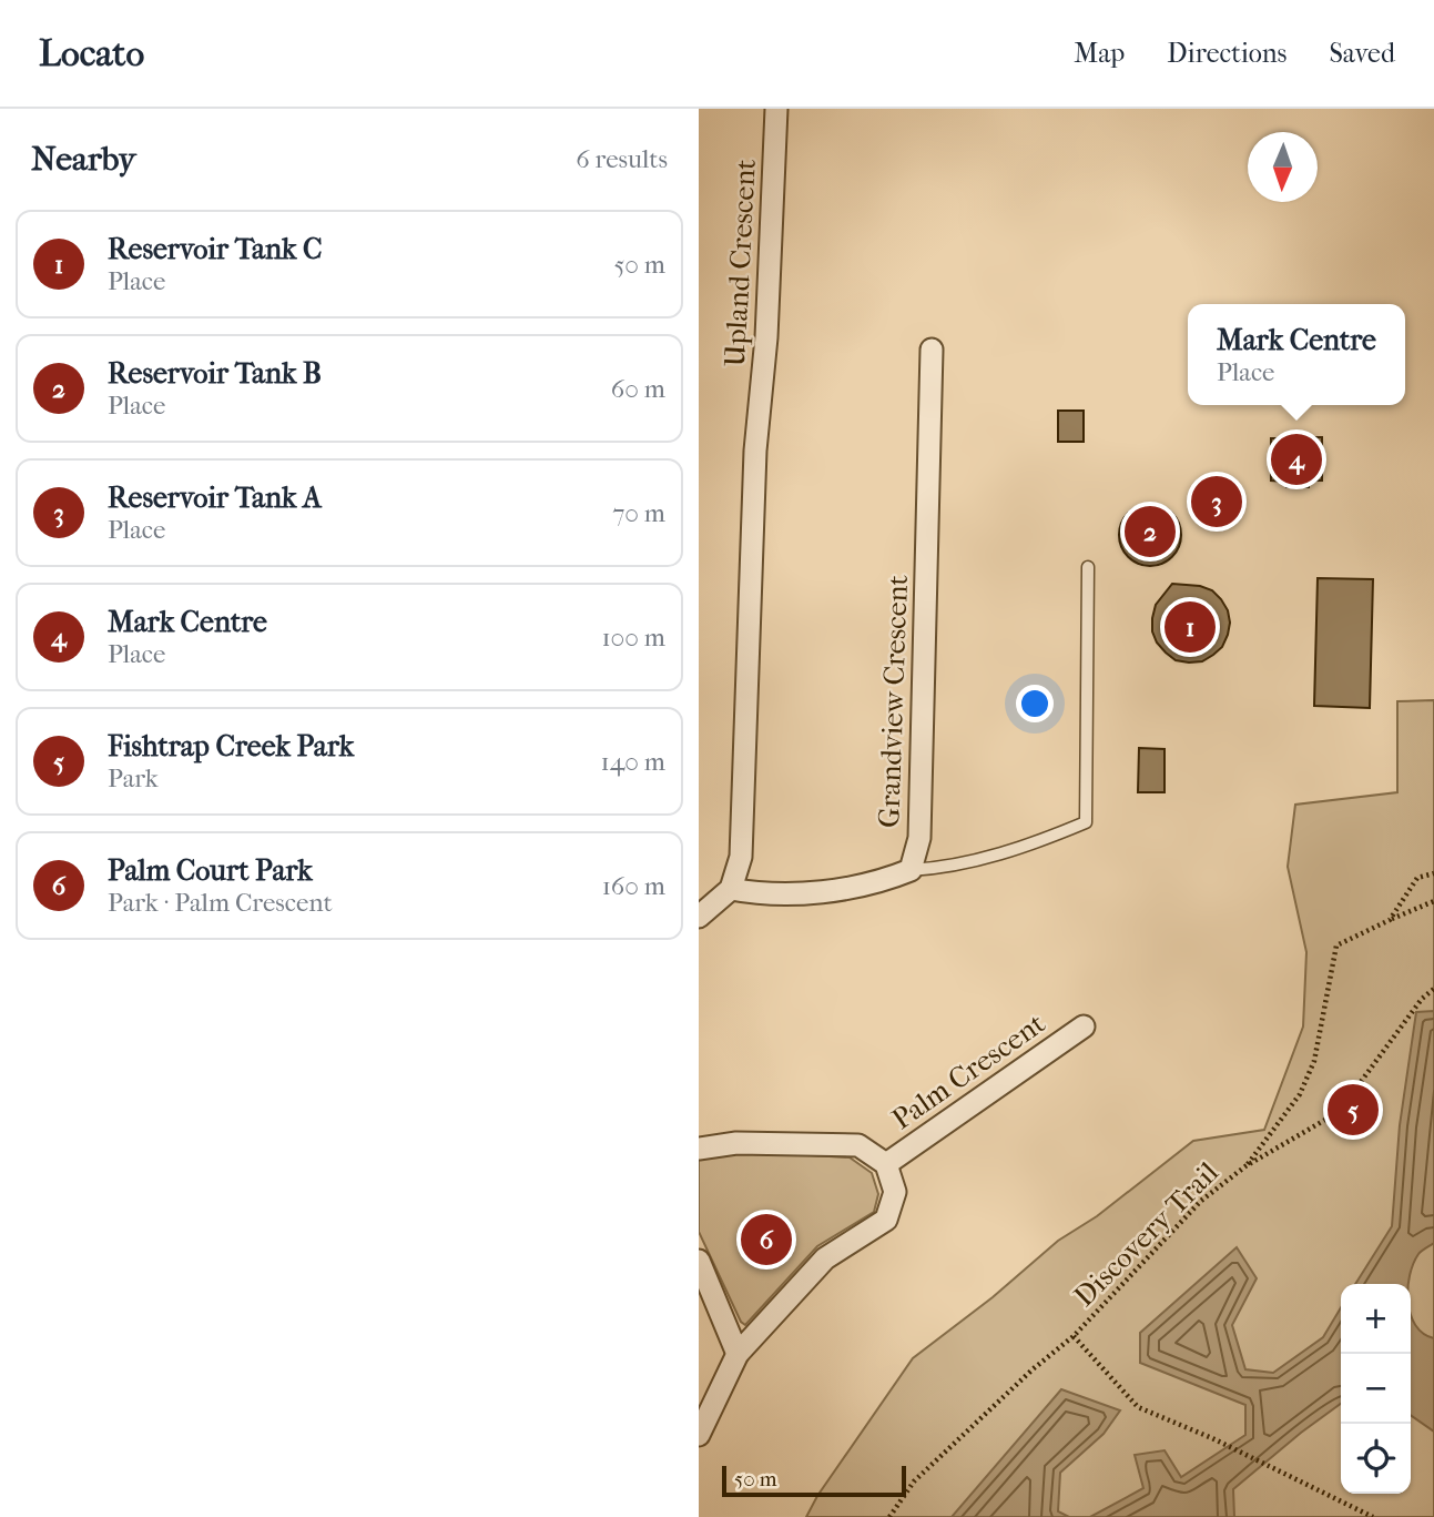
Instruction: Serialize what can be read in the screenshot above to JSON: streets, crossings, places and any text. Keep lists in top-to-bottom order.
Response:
{
  "streets": {
    "street": ["Upland Crescent", "Grandview Crescent", "Palm Crescent"],
    "path": ["Discovery Trail"]
  },
  "crossings": [
    ["Upland Crescent", "Grandview Crescent"]
  ],
  "scale_bar": "50 m",
  "north": "bottom",
  "page": {
    "header": "Locato",
    "nav": ["Map", "Directions", "Saved"],
    "heading": ["Nearby", "6 results"],
    "list": [
      {
        "mark": "1",
        "name": "Reservoir Tank C",
        "note": "Place",
        "value": "50 m"
      },
      {
        "mark": "2",
        "name": "Reservoir Tank B",
        "note": "Place",
        "value": "60 m"
      },
      {
        "mark": "3",
        "name": "Reservoir Tank A",
        "note": "Place",
        "value": "70 m"
      },
      {
        "mark": "4",
        "name": "Mark Centre",
        "note": "Place",
        "value": "100 m"
      },
      {
        "mark": "5",
        "name": "Fishtrap Creek Park",
        "note": "Park",
        "value": "140 m"
      },
      {
        "mark": "6",
        "name": "Palm Court Park",
        "note": "Park · Palm Crescent",
        "value": "160 m"
      }
    ],
    "popup": ["Mark Centre", "Place"],
    "pins": [
      "4",
      "3",
      "2",
      "1",
      "5",
      "6"
    ],
    "map_buttons": ["+", "−"],
    "scale": "50 m"
  }
}
